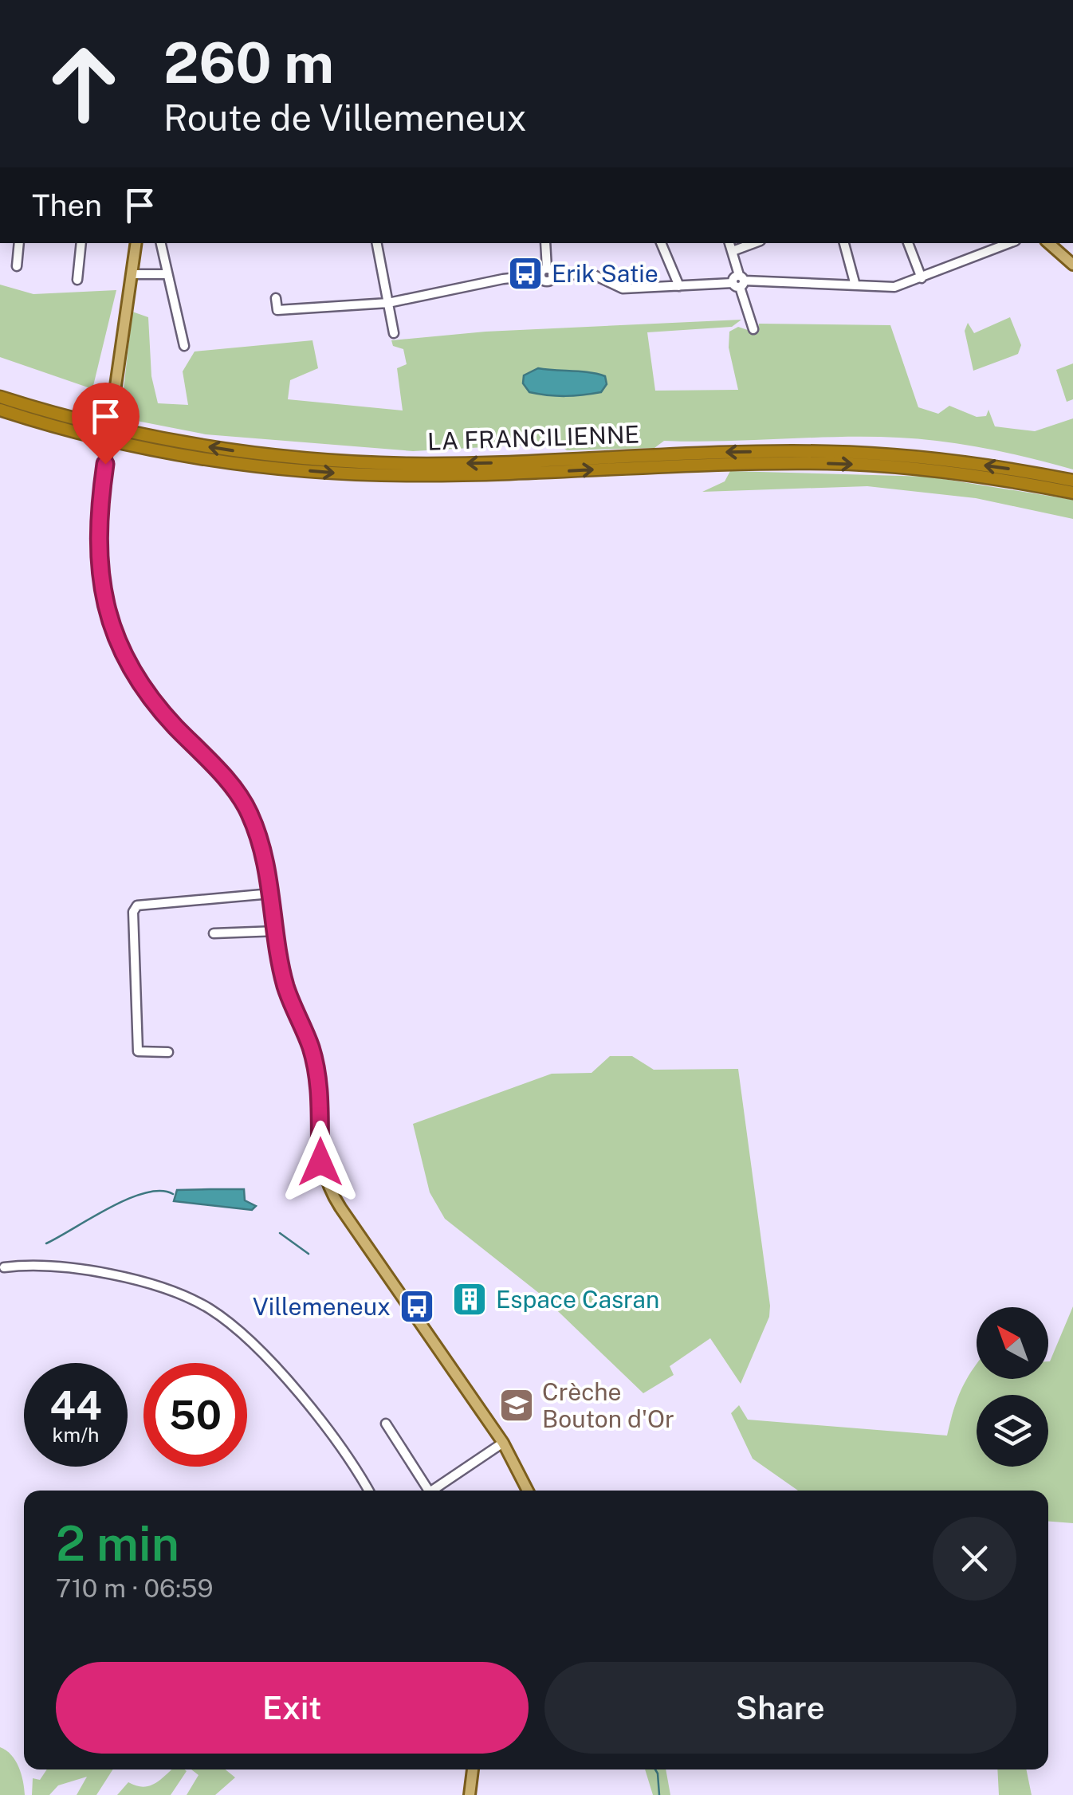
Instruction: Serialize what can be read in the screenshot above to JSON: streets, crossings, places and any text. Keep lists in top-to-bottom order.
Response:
{
  "streets": {
    "highway": ["LA FRANCILIENNE"]
  },
  "places": {
    "bus stop": ["Erik Satie", "Villemeneux"],
    "building": ["Espace Casran"],
    "school or university": ["Crèche Bouton d'Or"]
  },
  "north": "top left",
  "page": {
    "turn": ["260 m", "Route de Villemeneux"],
    "then": "Then",
    "speed": "44 km/h",
    "limit": "50",
    "heading": ["2 min", "710 m · 06:59"],
    "buttons": ["Exit", "Share"]
  }
}
